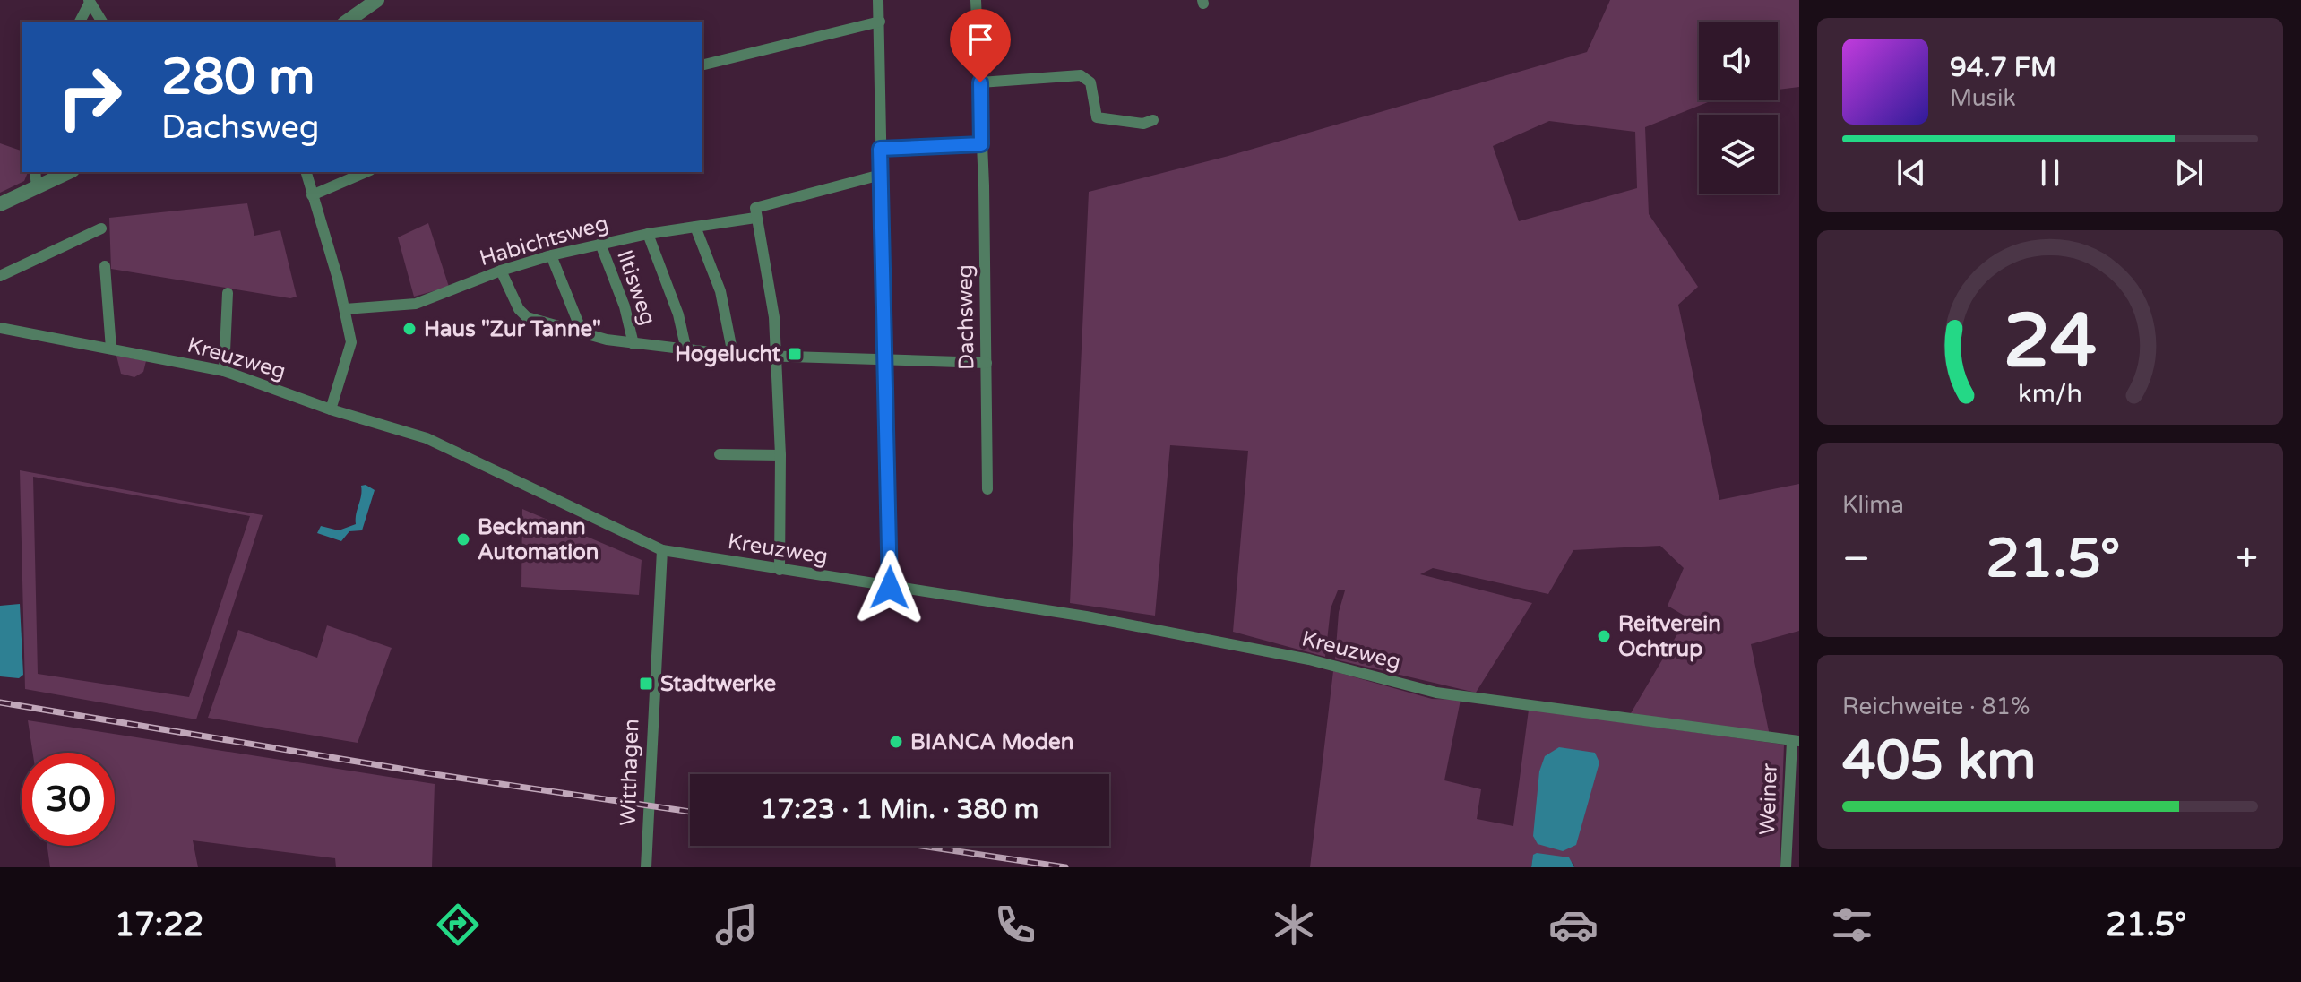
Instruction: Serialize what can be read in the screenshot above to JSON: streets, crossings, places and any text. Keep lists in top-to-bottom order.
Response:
{
  "streets": {
    "street": [
      "Habichtsweg",
      "Iltisweg",
      "Dachsweg",
      "Kreuzweg",
      "Witthagen",
      "Weiner"
    ]
  },
  "crossings": [
    ["Habichtsweg", "Iltisweg"],
    ["Kreuzweg", "Witthagen"],
    ["Kreuzweg", "Weiner"]
  ],
  "places": {
    "other": [
      "Haus \"Zur Tanne\"",
      "Beckmann Automation",
      "Reitverein Ochtrup",
      "BIANCA Moden"
    ],
    "transit": ["Hogelucht", "Stadtwerke"]
  },
  "page": {
    "turn": ["280 m", "Dachsweg"],
    "song": ["94.7 FM", "Musik"],
    "tile": [
      "Klima",
      ["Reichweite · 81%", "405 km"]
    ],
    "heat": ["−", "21.5°", "+"],
    "limit": "30",
    "trip": "17:23 · 1 Min. · 380 m",
    "tabs": ["17:22", "21.5°"],
    "gauge": ["24", "km/h"]
  }
}
